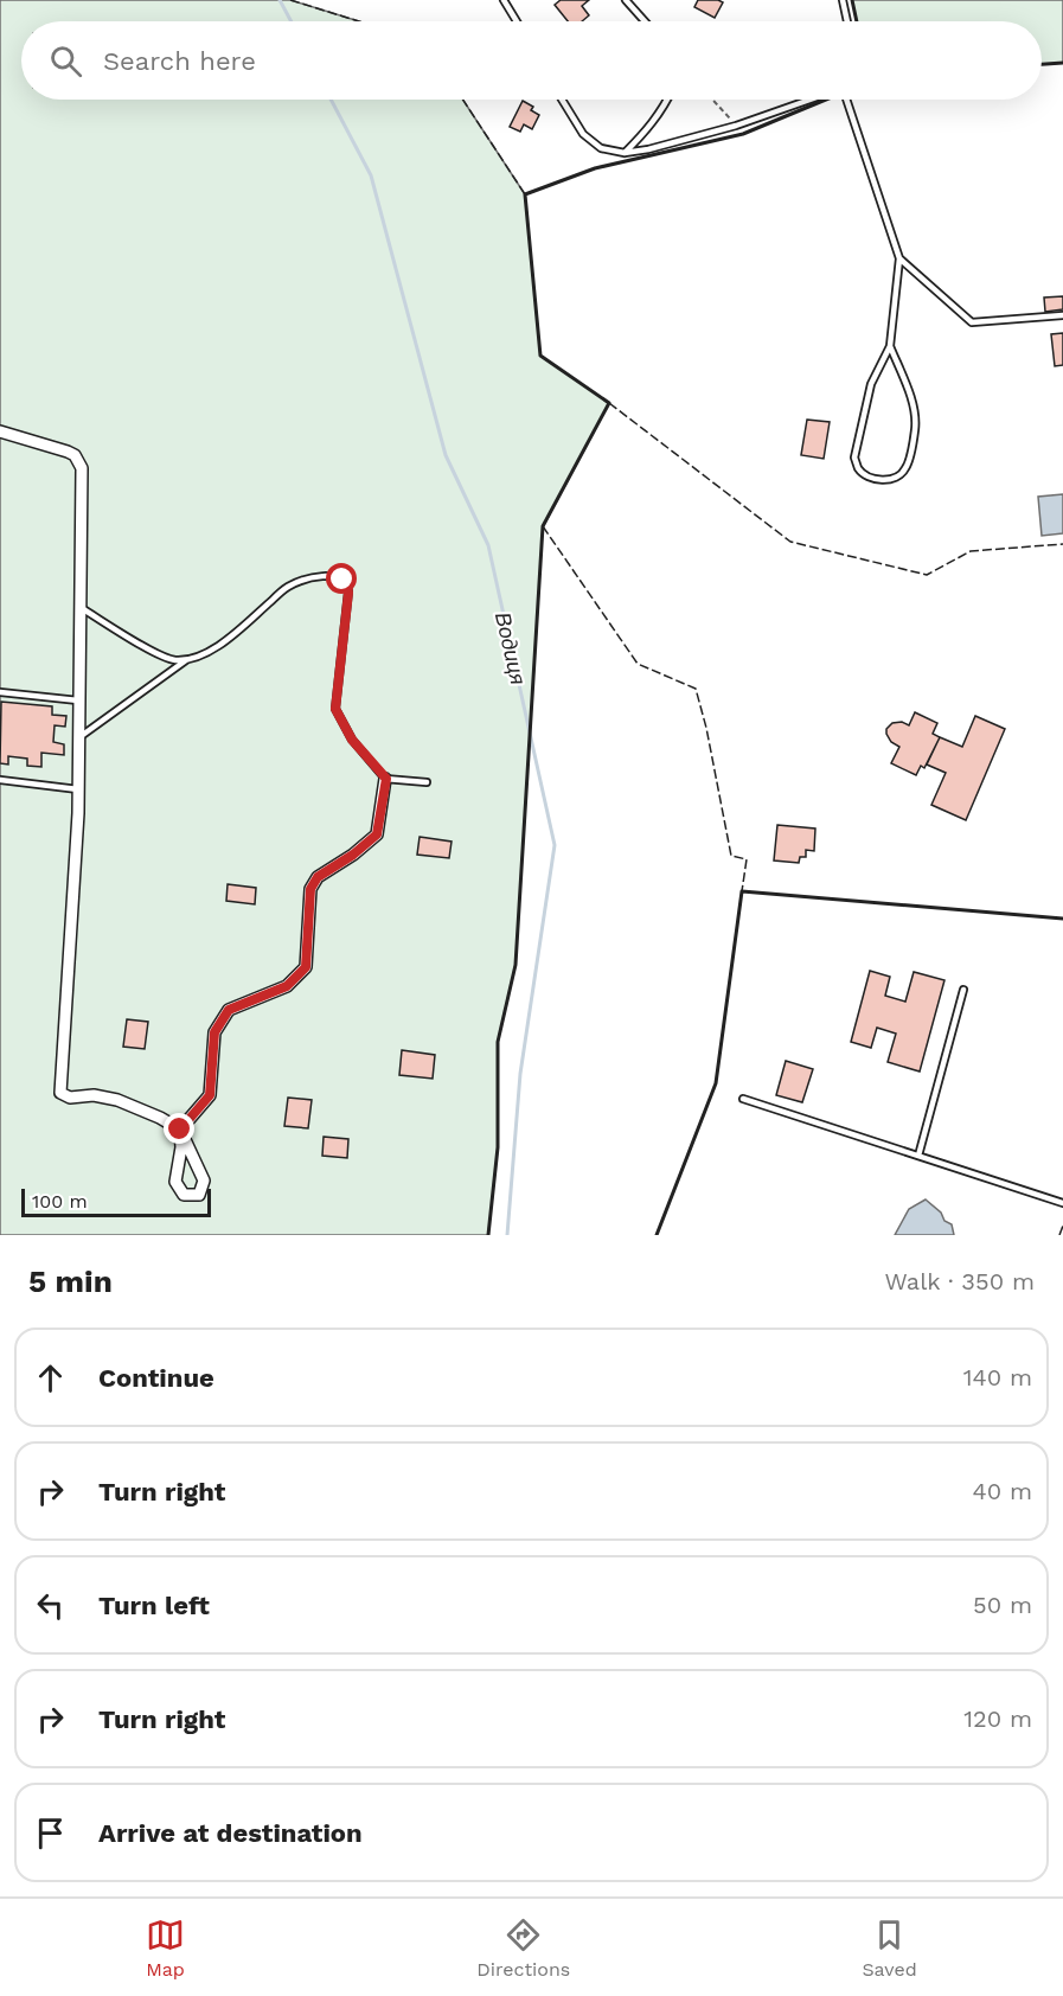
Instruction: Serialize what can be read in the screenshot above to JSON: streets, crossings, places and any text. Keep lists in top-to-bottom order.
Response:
{
  "water": ["Водиця"],
  "scale_bar": "100 m",
  "page": {
    "search": "Search here",
    "scale": "100 m",
    "heading": ["5 min", "Walk · 350 m"],
    "list": [
      ["Continue", "140 m"],
      ["Turn right", "40 m"],
      ["Turn left", "50 m"],
      ["Turn right", "120 m"],
      "Arrive at destination"
    ],
    "nav": ["Map", "Directions", "Saved"]
  }
}
